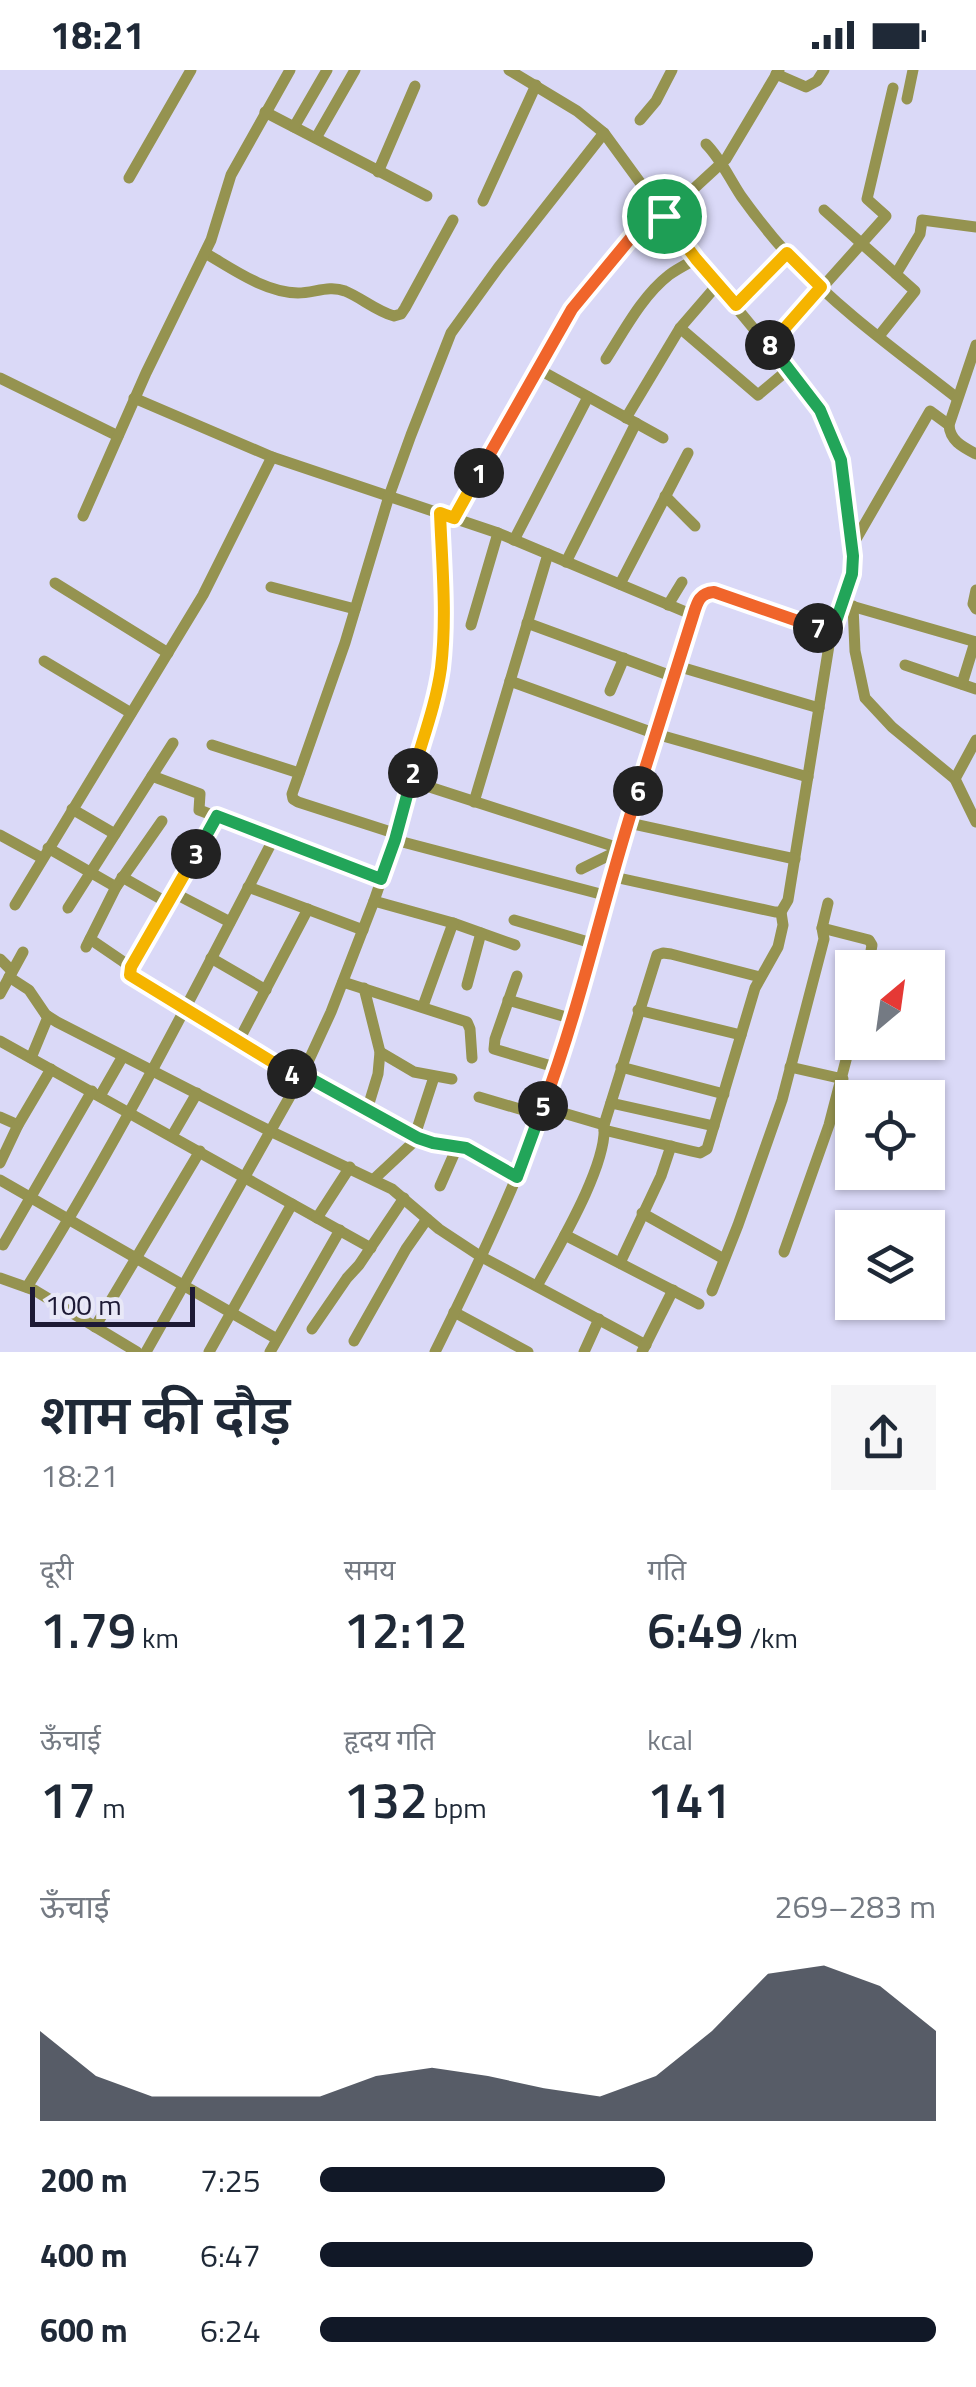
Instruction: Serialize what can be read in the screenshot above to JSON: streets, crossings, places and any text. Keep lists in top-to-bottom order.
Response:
{
  "scale_bar": "100 m",
  "north": "top right",
  "page": {
    "status": "18:21",
    "pins": [
      "8",
      "1",
      "7",
      "2",
      "6",
      "3",
      "4",
      "5"
    ],
    "scale": "100 m",
    "heading": ["शाम की दौड़", "18:21"],
    "stats": [
      ["दूरी", "1.79 km"],
      ["समय", "12:12"],
      ["गति", "6:49 /km"],
      ["ऊँचाई", "17 m"],
      ["हृदय गति", "132 bpm"],
      ["kcal", "141"]
    ],
    "chart": ["ऊँचाई", "269–283 m"],
    "list": [
      {
        "name": "200 m",
        "note": "7:25"
      },
      {
        "name": "400 m",
        "note": "6:47"
      },
      {
        "name": "600 m",
        "note": "6:24"
      }
    ]
  }
}
